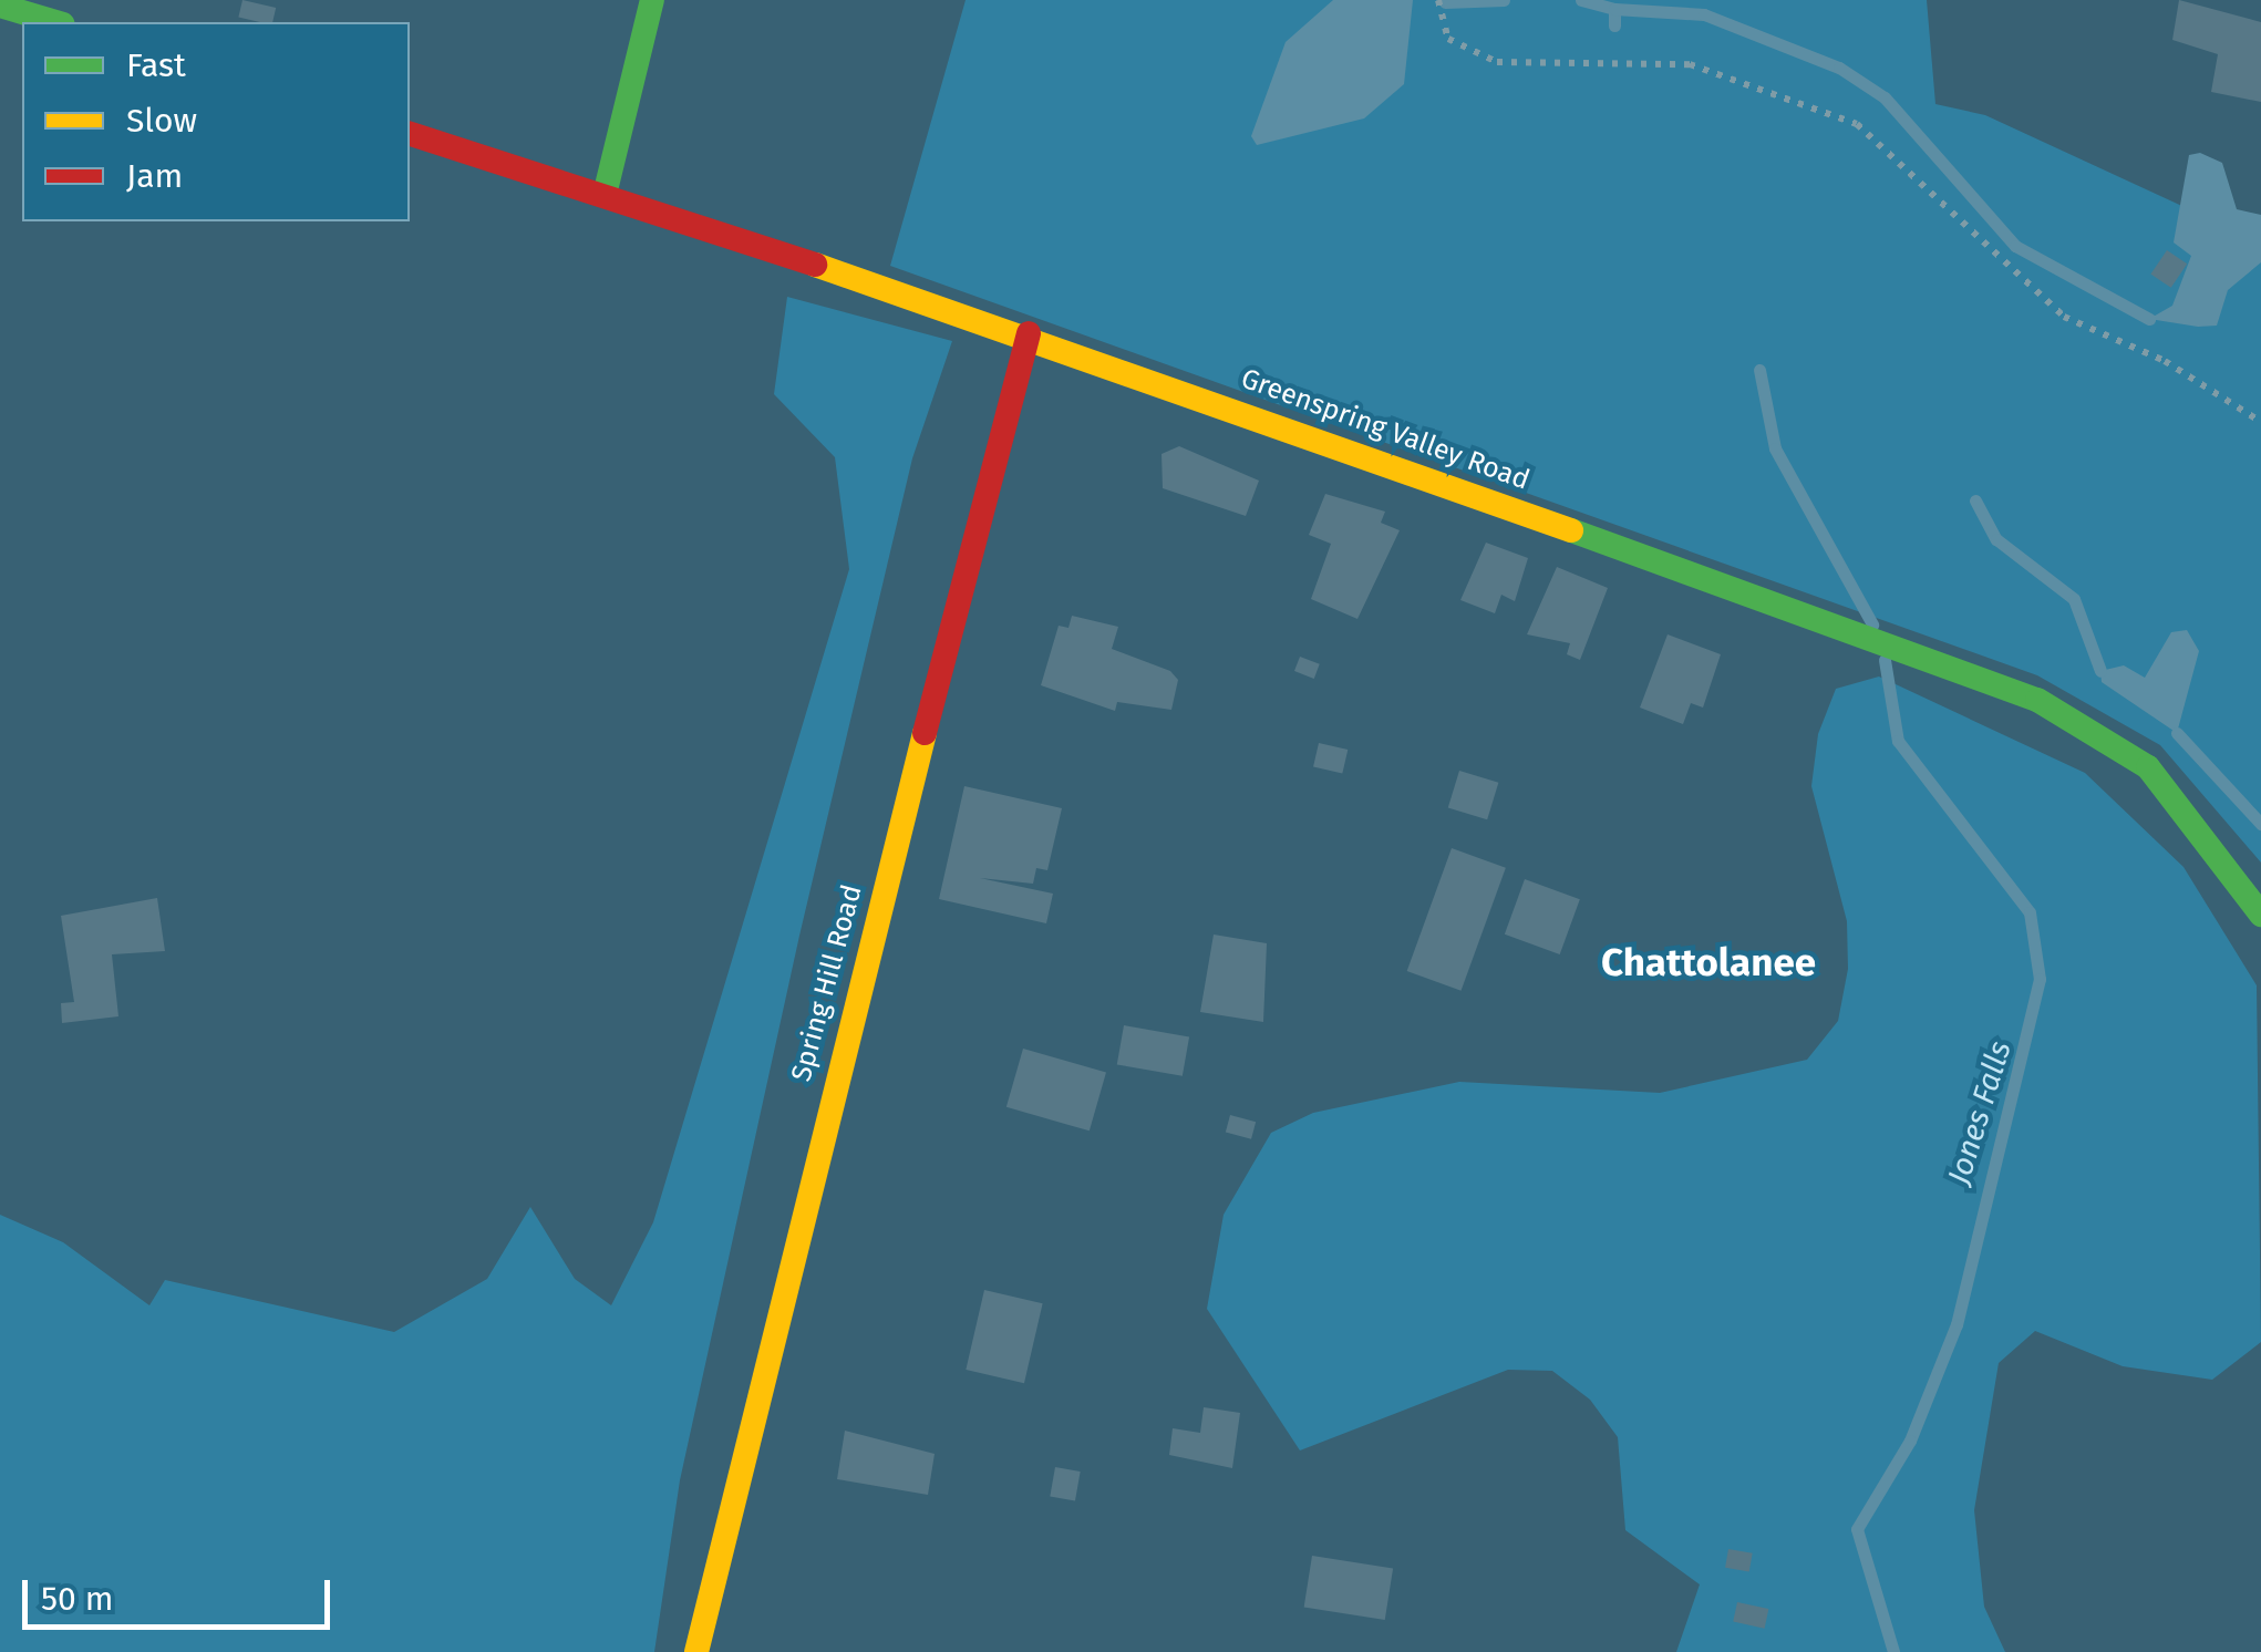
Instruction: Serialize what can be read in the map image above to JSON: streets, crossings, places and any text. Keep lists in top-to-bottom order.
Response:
{
  "streets": {
    "main road": ["Greenspring Valley Road", "Spring Hill Road"]
  },
  "crossings": [
    ["Greenspring Valley Road", "Spring Hill Road"]
  ],
  "districts": ["Chattolanee"],
  "water": ["Jones Falls"],
  "legend": ["Fast", "Slow", "Jam"],
  "scale_bar": "50 m"
}
